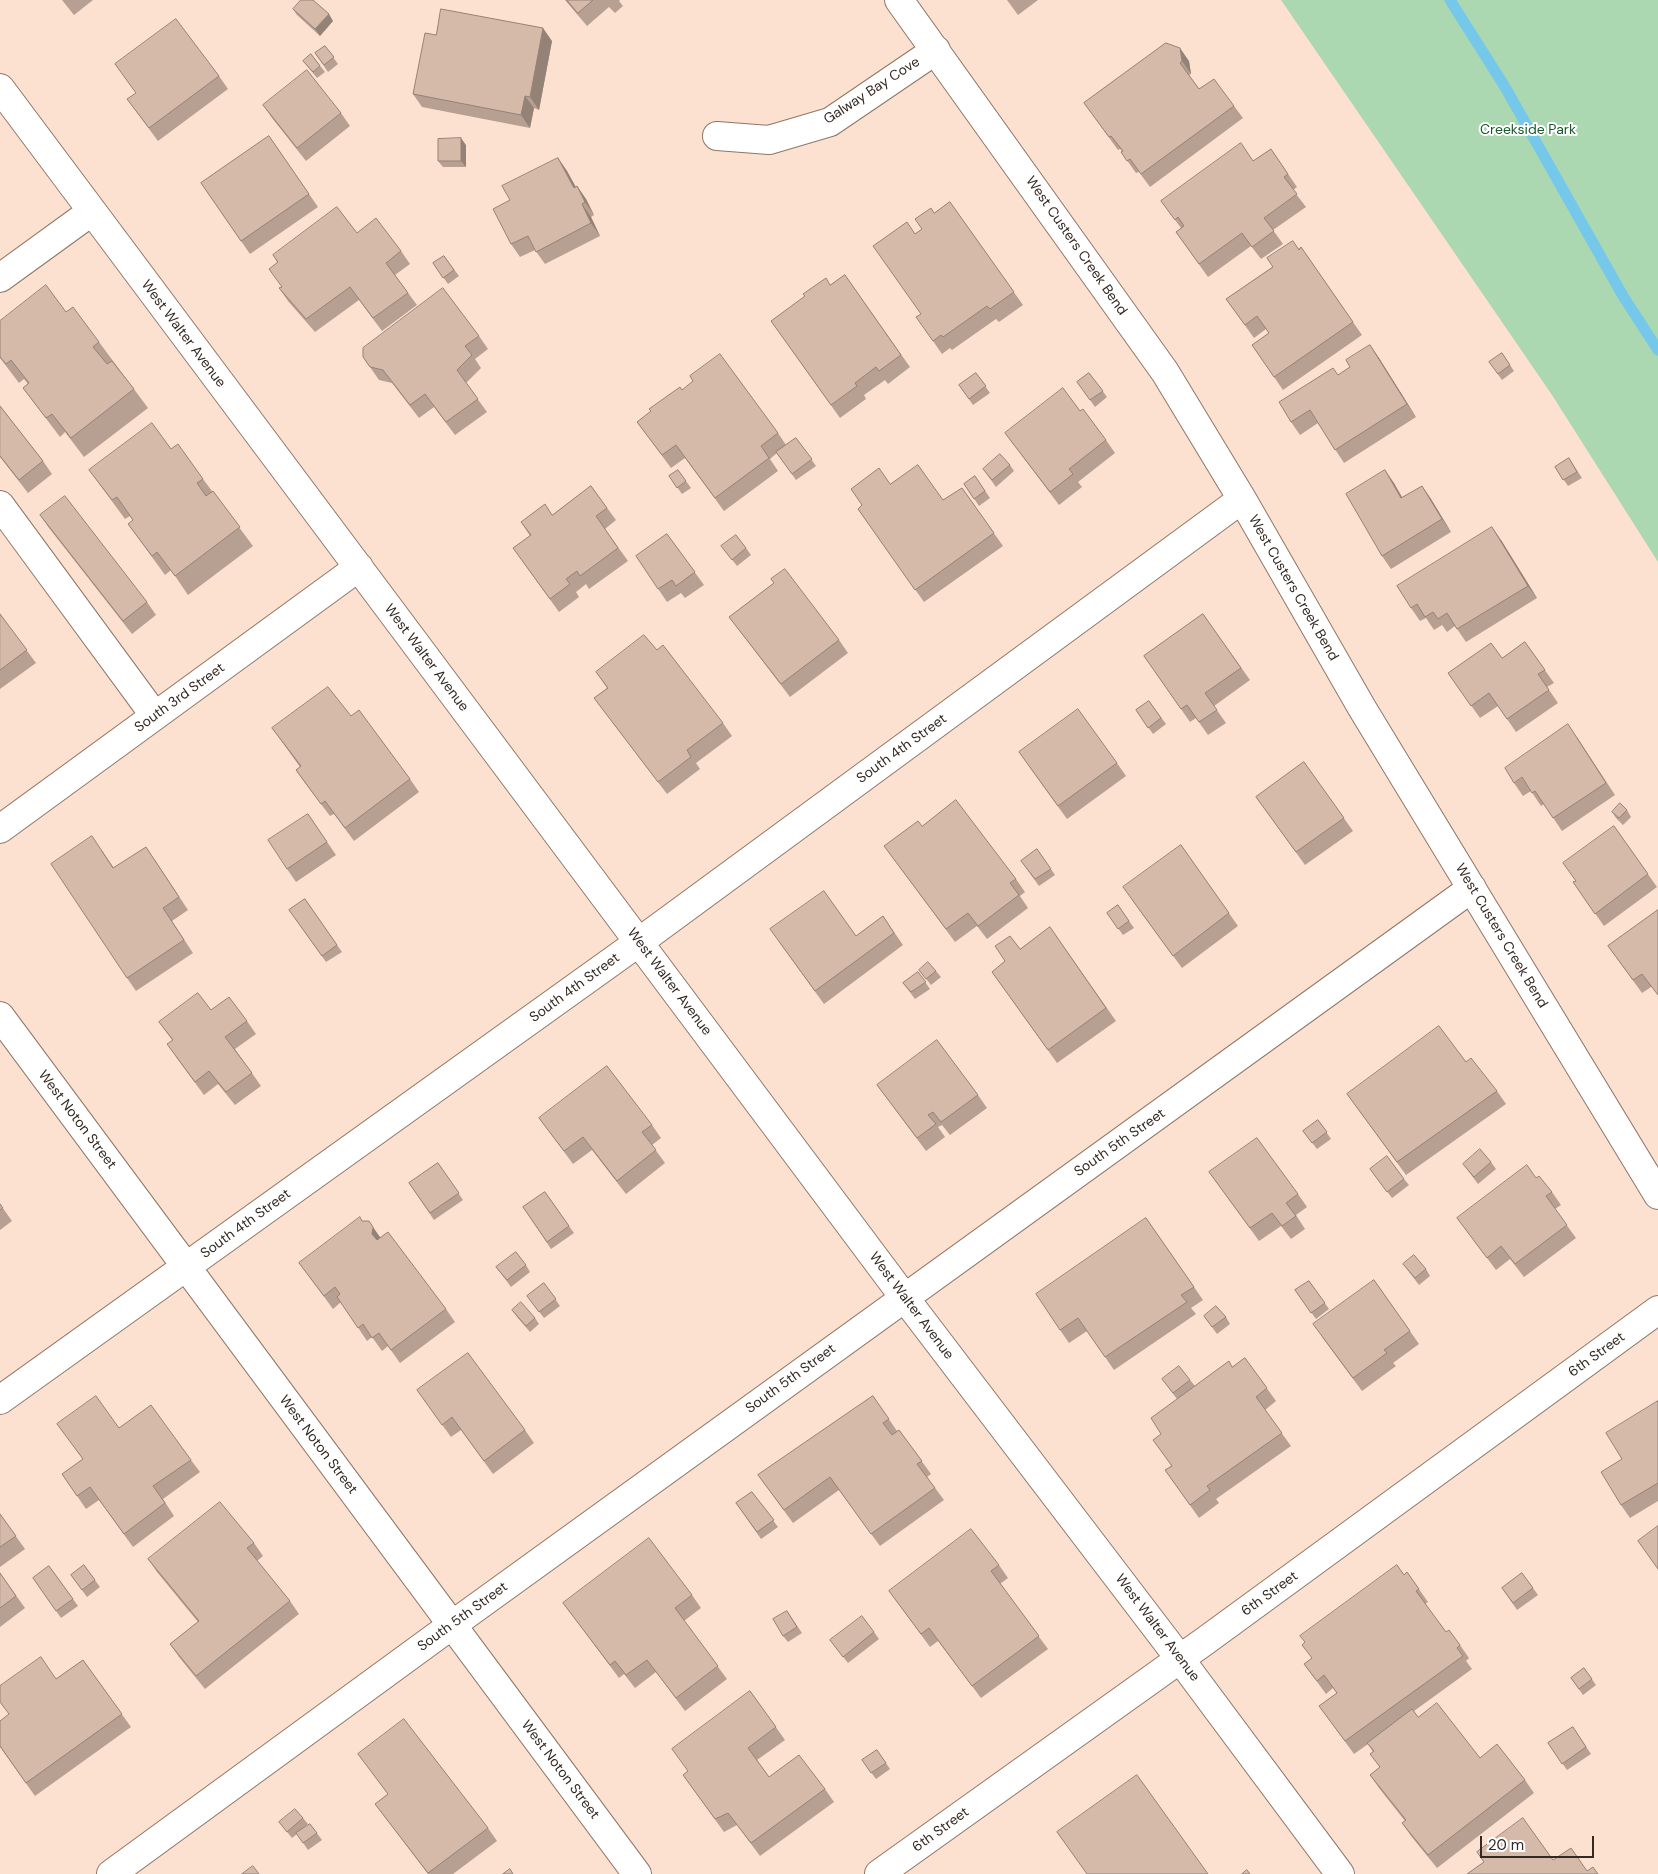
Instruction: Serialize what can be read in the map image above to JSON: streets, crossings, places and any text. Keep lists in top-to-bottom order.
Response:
{
  "streets": {
    "street": [
      "Galway Bay Cove",
      "West Custers Creek Bend",
      "West Walter Avenue",
      "South 3rd Street",
      "South 4th Street",
      "West Noton Street",
      "South 5th Street",
      "6th Street"
    ]
  },
  "crossings": [
    ["Galway Bay Cove", "West Custers Creek Bend"],
    ["West Custers Creek Bend", "South 4th Street"],
    ["West Custers Creek Bend", "South 5th Street"],
    ["West Walter Avenue", "South 3rd Street"],
    ["West Walter Avenue", "South 4th Street"],
    ["West Walter Avenue", "South 5th Street"],
    ["West Walter Avenue", "6th Street"],
    ["South 4th Street", "West Noton Street"],
    ["West Noton Street", "South 5th Street"]
  ],
  "parks": ["Creekside Park"],
  "scale_bar": "20 m"
}
